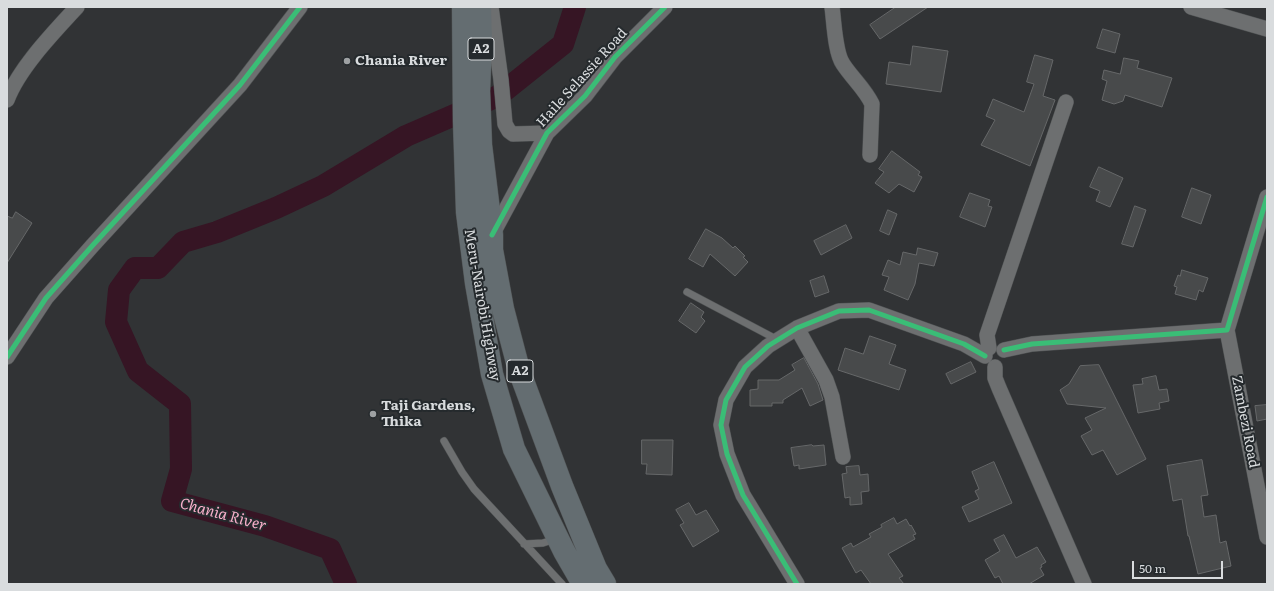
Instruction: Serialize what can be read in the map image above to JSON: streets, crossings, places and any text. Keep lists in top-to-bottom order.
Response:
{
  "streets": {
    "highway": ["A2", "Meru-Nairobi Highway"],
    "street": ["Haile Selassie Road", "Zambezi Road"]
  },
  "crossings": [
    ["Haile Selassie Road", "Meru-Nairobi Highway"]
  ],
  "water": ["Chania River"],
  "places": ["Chania River", "Taji Gardens, Thika"],
  "scale_bar": "50 m"
}
